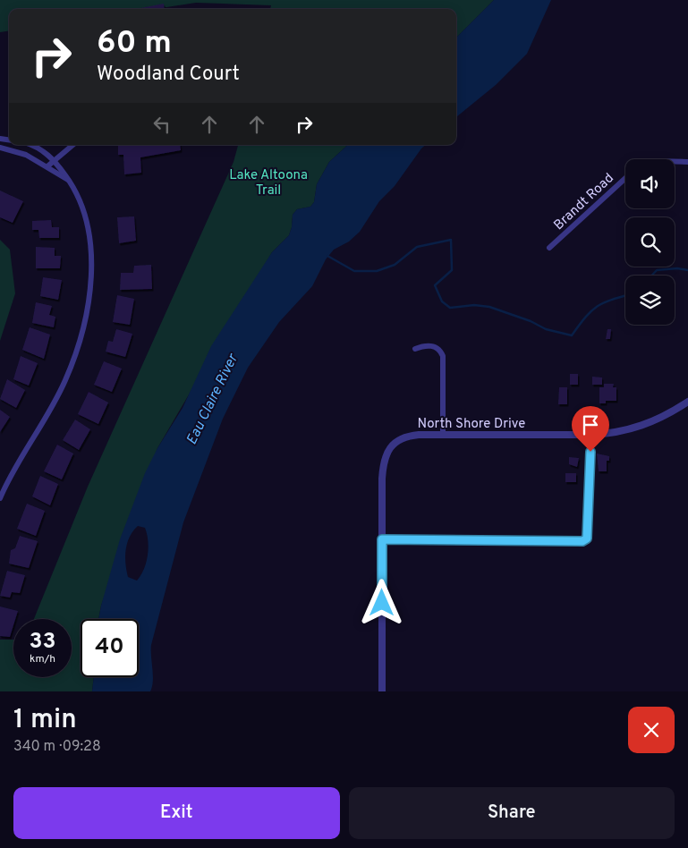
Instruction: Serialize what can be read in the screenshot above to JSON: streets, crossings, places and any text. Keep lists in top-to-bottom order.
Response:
{
  "streets": {
    "street": ["Brandt Road", "North Shore Drive"]
  },
  "water": ["Eau Claire River"],
  "parks": ["Lake Altoona Trail"],
  "page": {
    "turn": ["60 m", "Woodland Court"],
    "speed": "33 km/h",
    "limit": "40",
    "heading": ["1 min", "340 m · 09:28"],
    "buttons": ["Exit", "Share"]
  }
}
